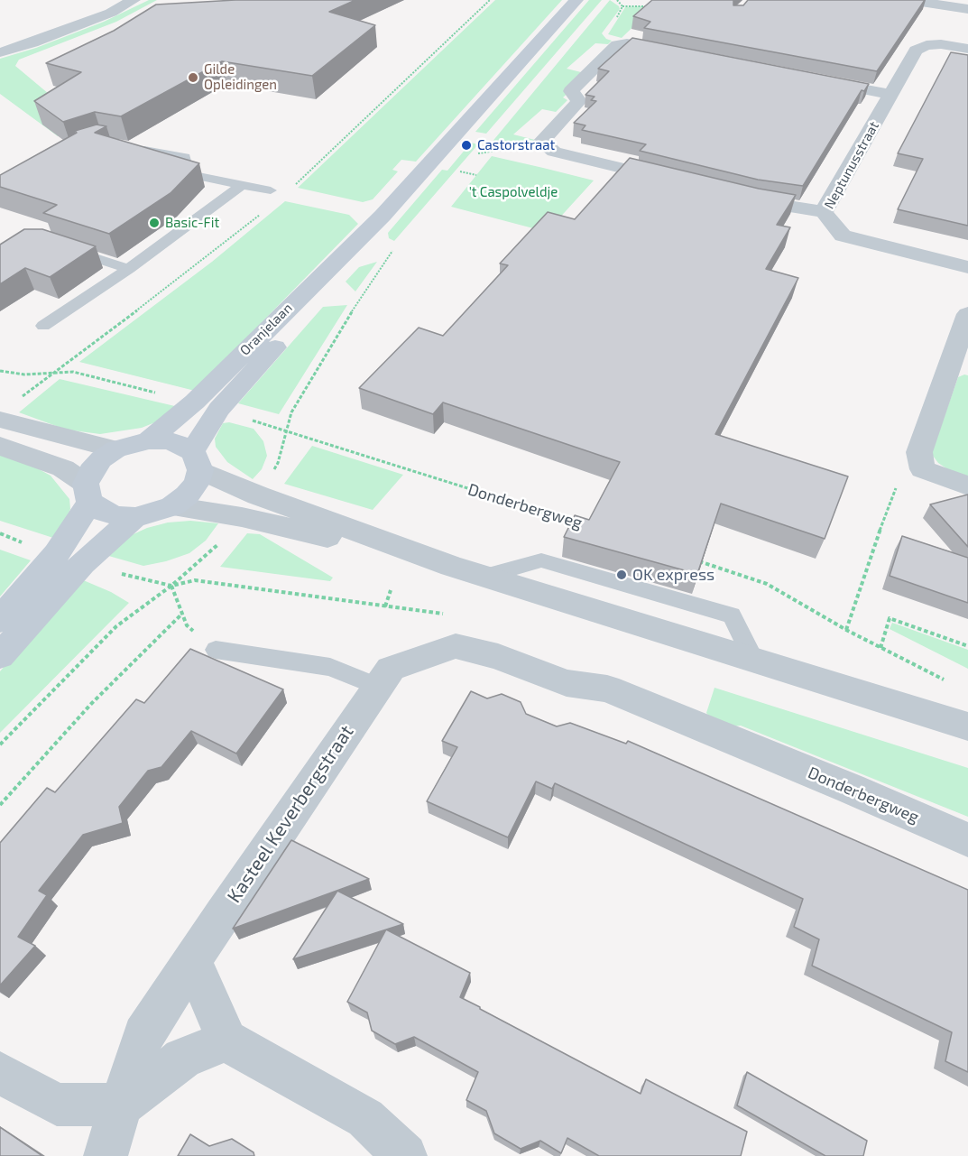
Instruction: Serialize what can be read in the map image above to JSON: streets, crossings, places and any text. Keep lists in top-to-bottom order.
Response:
{
  "streets": {
    "street": [
      "Neptunusstraat",
      "Oranjelaan",
      "Donderbergweg",
      "Kasteel Keverbergstraat"
    ]
  },
  "crossings": [
    ["Oranjelaan", "Donderbergweg"],
    ["Donderbergweg", "Kasteel Keverbergstraat"]
  ],
  "parks": ["'t Caspolveldje"],
  "places": [
    "Gilde Opleidingen",
    "Castorstraat",
    "Basic-Fit",
    "OK express"
  ]
}
